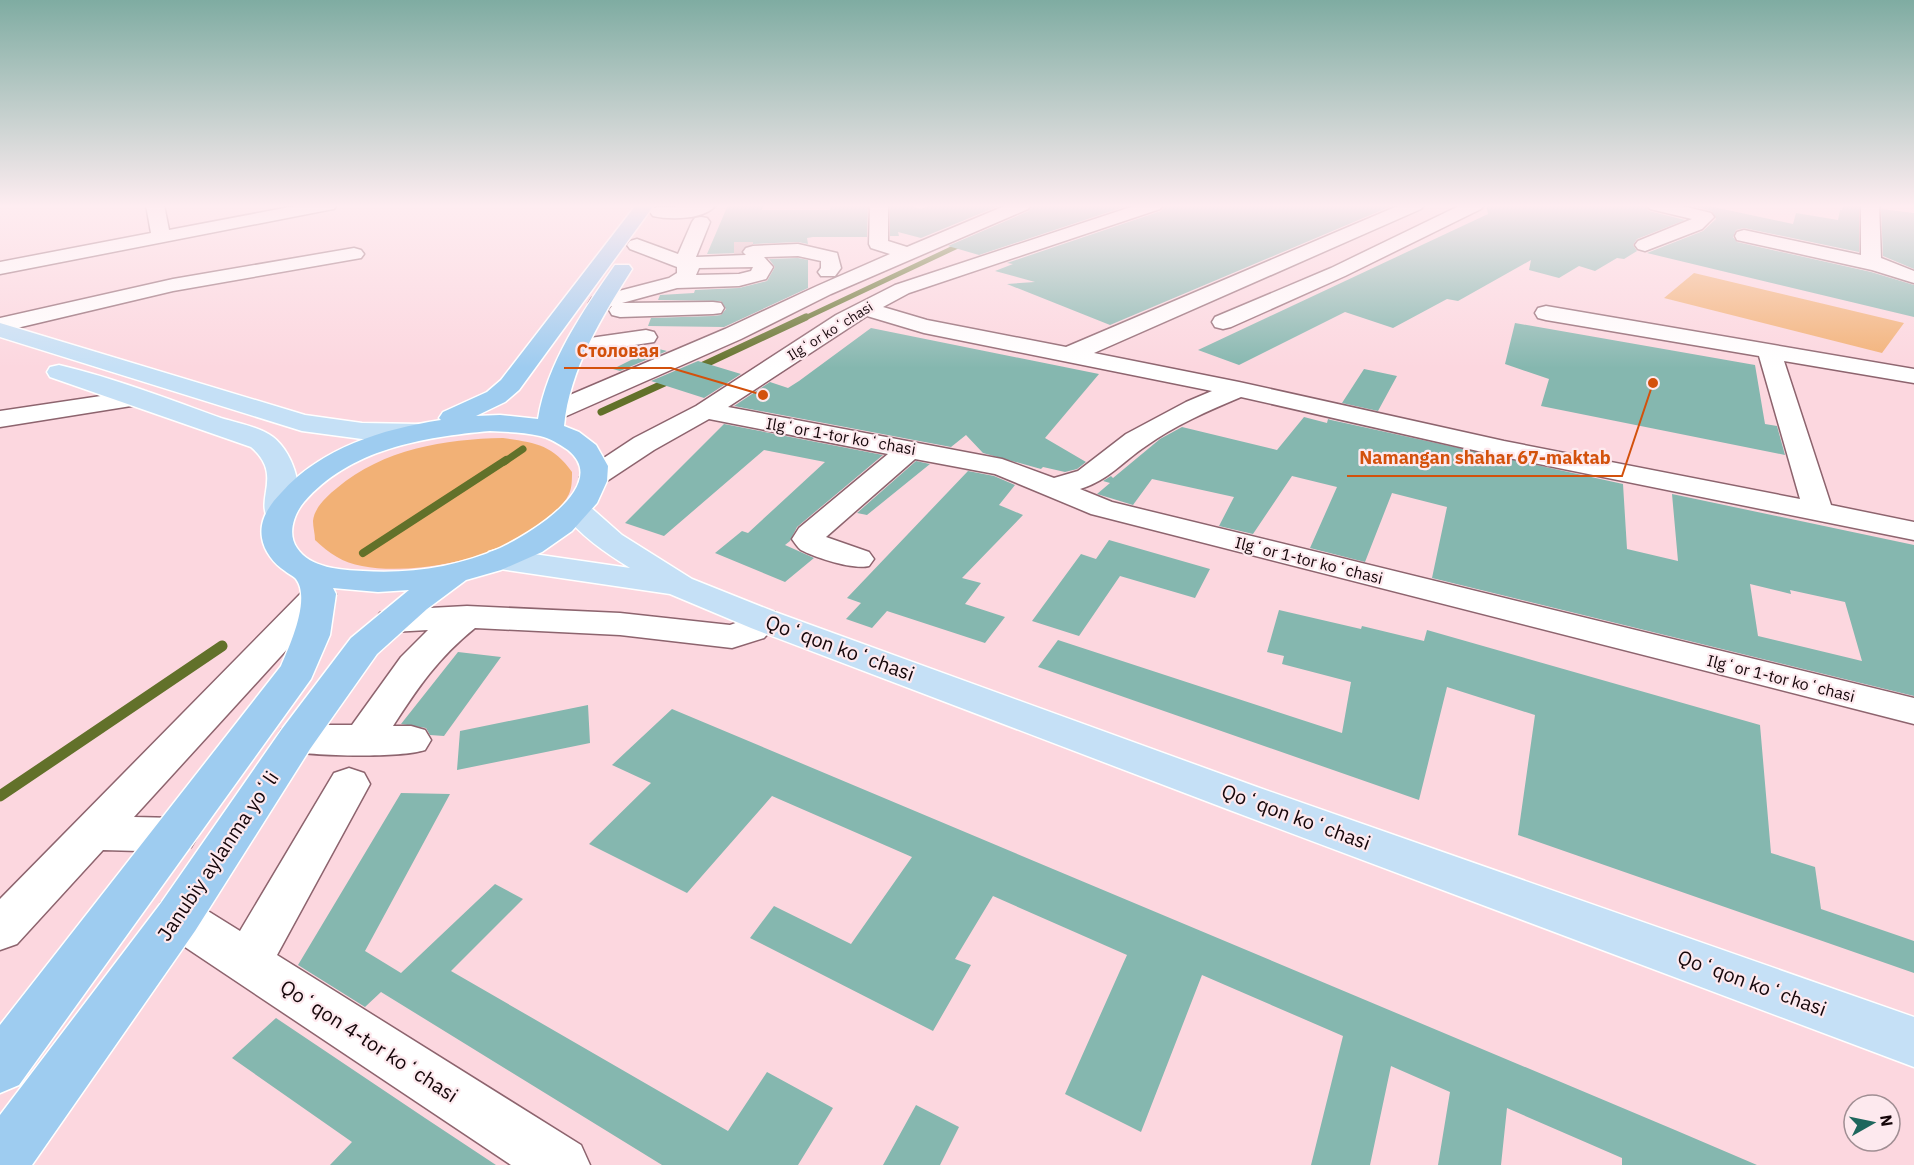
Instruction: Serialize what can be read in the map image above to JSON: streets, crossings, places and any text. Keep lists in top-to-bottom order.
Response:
{
  "streets": {
    "highway": ["Janubiy aylanma yoʻli"],
    "main road": ["Qoʻqon koʻchasi"],
    "street": ["Ilgʻor koʻchasi", "Ilgʻor 1-tor koʻchasi", "Qoʻqon 4-tor koʻchasi"]
  },
  "crossings": [
    ["Ilgʻor koʻchasi", "Ilgʻor 1-tor koʻchasi"],
    ["Janubiy aylanma yoʻli", "Qoʻqon 4-tor koʻchasi"]
  ],
  "places": ["Namangan shahar 67-maktab", "Столовая"],
  "north": "right"
}
